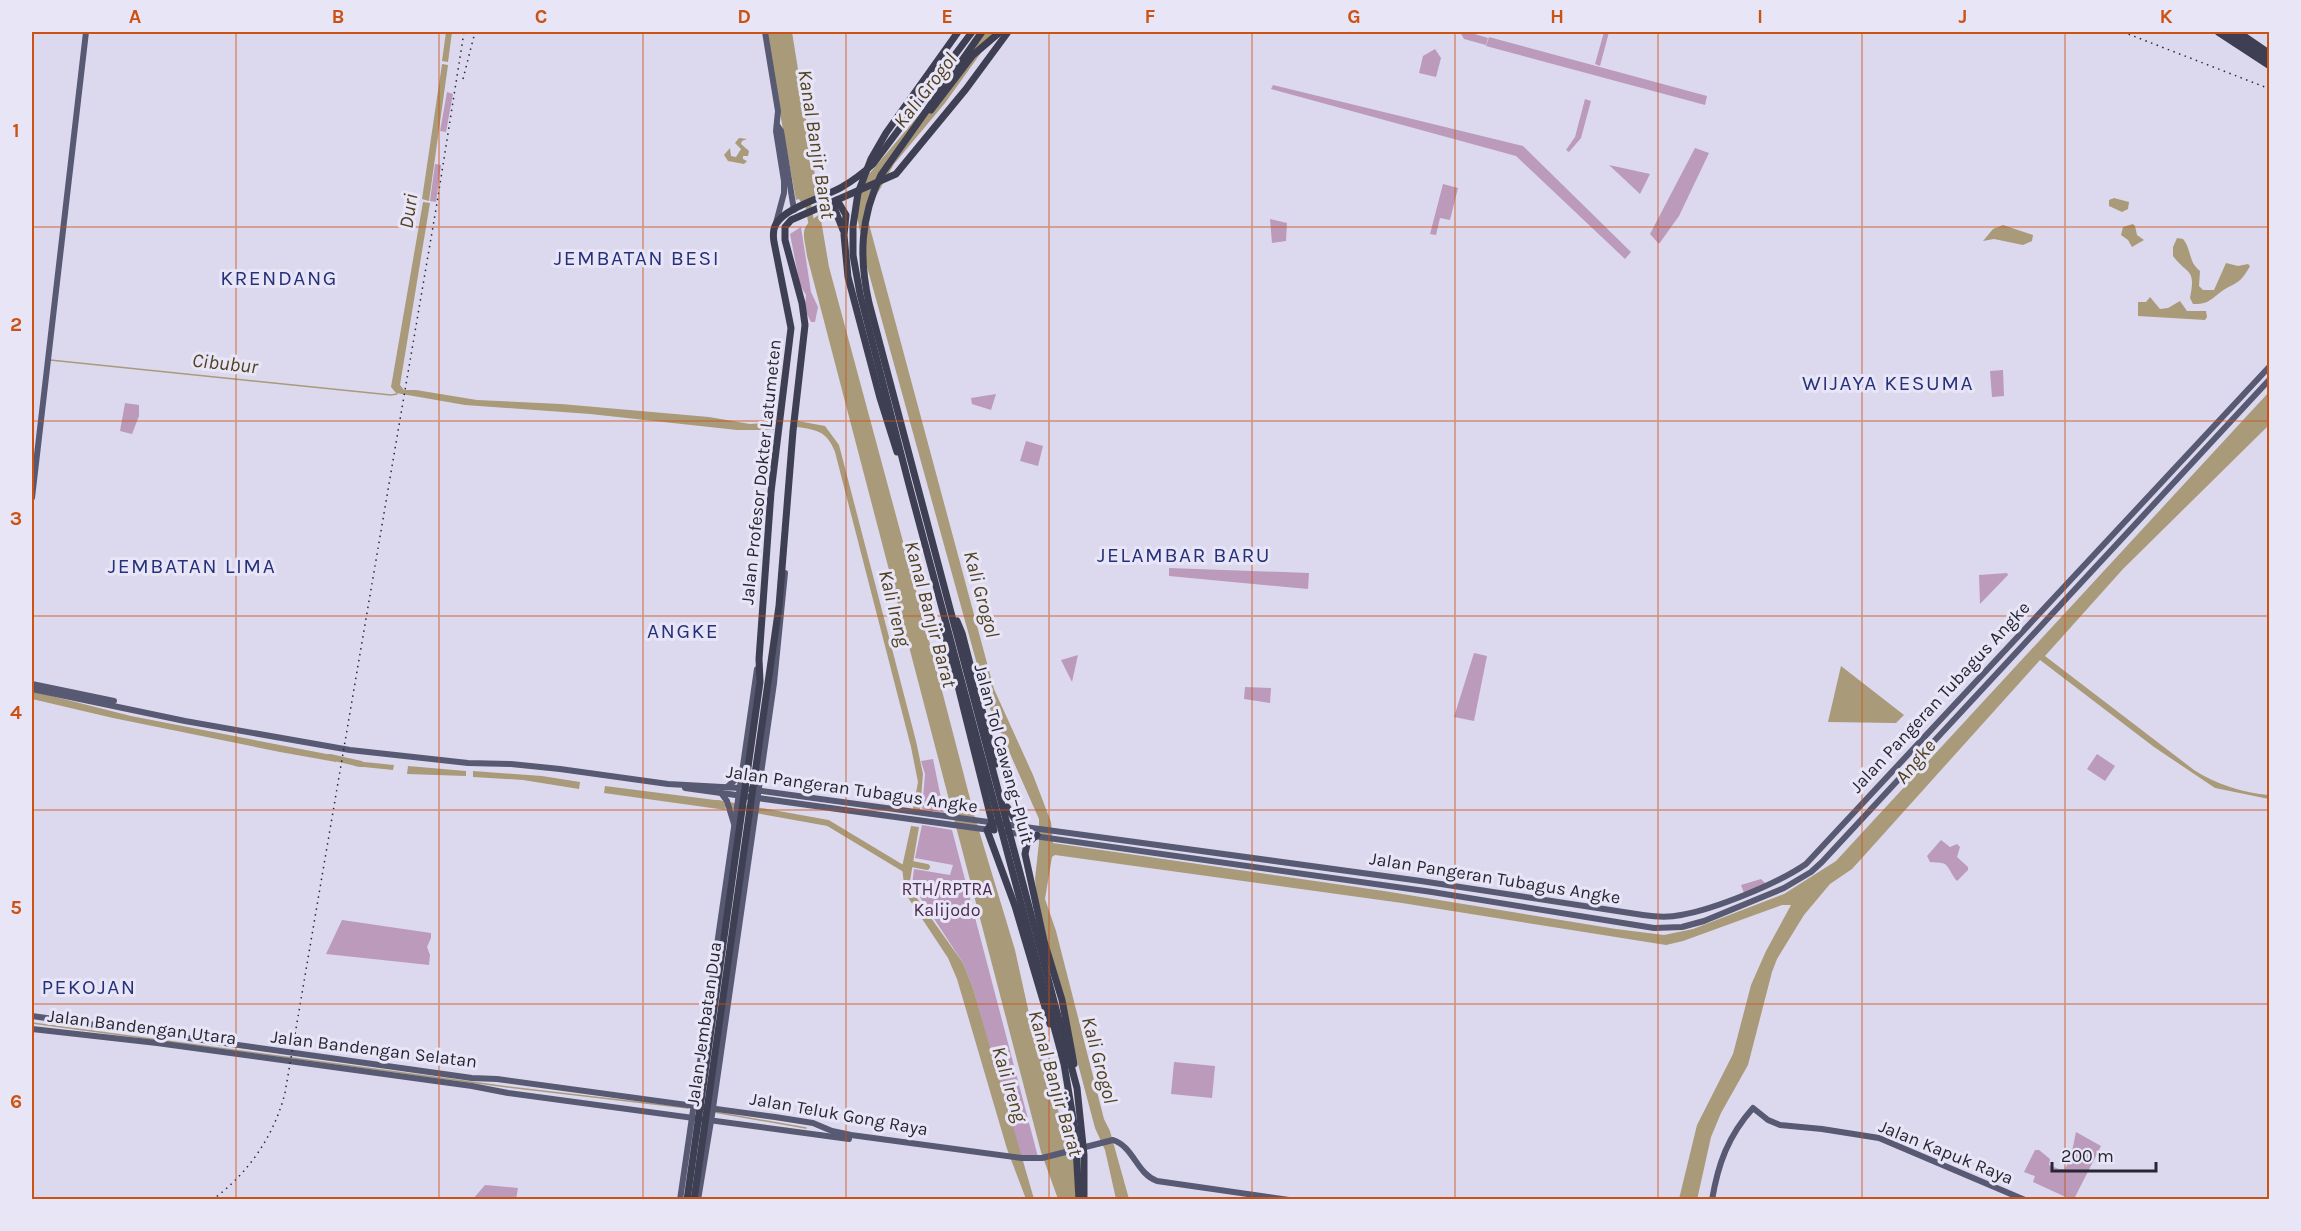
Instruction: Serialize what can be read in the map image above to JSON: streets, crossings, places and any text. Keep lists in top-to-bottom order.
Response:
{
  "streets": {
    "highway": ["Jalan Profesor Dokter Latumeten", "Jalan Tol Cawang–Pluit", "Jalan Jembatan Dua"],
    "main road": [
      "Jalan Pangeran Tubagus Angke",
      "Jalan Bandengan Utara",
      "Jalan Bandengan Selatan",
      "Jalan Teluk Gong Raya",
      "Jalan Kapuk Raya"
    ]
  },
  "crossings": [
    ["Jalan Profesor Dokter Latumeten", "Jalan Pangeran Tubagus Angke"],
    ["Jalan Profesor Dokter Latumeten", "Jalan Jembatan Dua"],
    ["Jalan Profesor Dokter Latumeten", "Jalan Bandengan Utara"],
    ["Jalan Profesor Dokter Latumeten", "Jalan Bandengan Selatan"],
    ["Jalan Profesor Dokter Latumeten", "Jalan Teluk Gong Raya"],
    ["Jalan Bandengan Utara", "Jalan Bandengan Selatan"],
    ["Jalan Bandengan Utara", "Jalan Teluk Gong Raya"],
    ["Jalan Bandengan Selatan", "Jalan Teluk Gong Raya"]
  ],
  "districts": [
    "JEMBATAN BESI",
    "KRENDANG",
    "WIJAYA KESUMA",
    "JELAMBAR BARU",
    "JEMBATAN LIMA",
    "ANGKE",
    "PEKOJAN"
  ],
  "water": [
    "Kali Grogol",
    "Kanal Banjir Barat",
    "Duri",
    "Cibubur",
    "Kali Ireng",
    "Angke"
  ],
  "parks": ["RTH/RPTRA Kalijodo"],
  "scale_bar": "200 m",
  "grid": {
    "columns": [
      "A",
      "B",
      "C",
      "D",
      "E",
      "F",
      "G",
      "H",
      "I",
      "J",
      "K"
    ],
    "rows": [
      "1",
      "2",
      "3",
      "4",
      "5",
      "6"
    ]
  }
}
